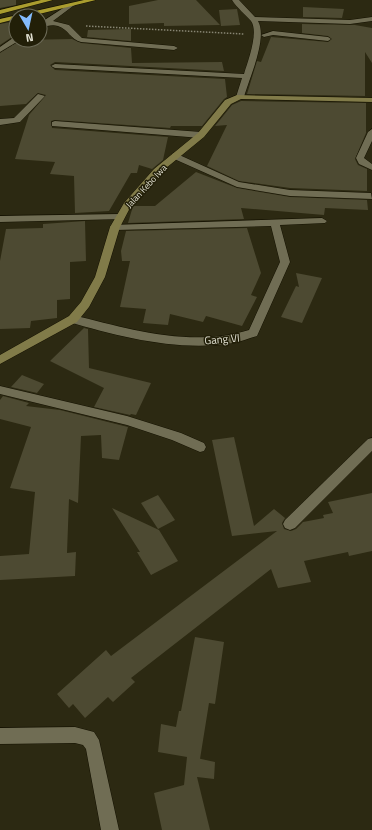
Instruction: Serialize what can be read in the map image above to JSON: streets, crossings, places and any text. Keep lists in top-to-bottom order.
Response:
{
  "streets": {
    "street": ["Jalan Kebo Iwa", "Gang VI"]
  },
  "crossings": [
    ["Jalan Kebo Iwa", "Gang VI"]
  ],
  "north": "bottom"
}
